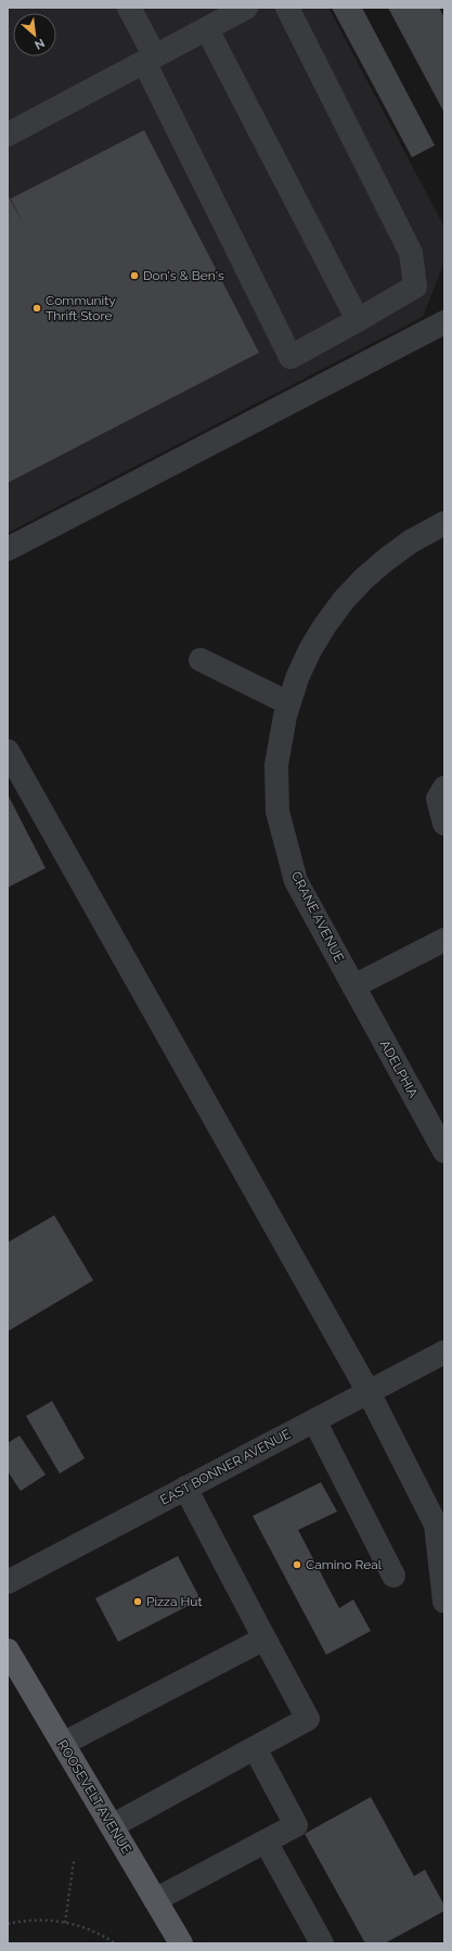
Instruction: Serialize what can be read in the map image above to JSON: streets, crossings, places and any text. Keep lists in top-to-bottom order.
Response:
{
  "streets": {
    "main road": ["ROOSEVELT AVENUE"],
    "street": ["CRANE AVENUE", "ADELPHIA", "EAST BONNER AVENUE"]
  },
  "crossings": [
    ["CRANE AVENUE", "ADELPHIA"]
  ],
  "places": [
    "Don's & Ben's",
    "Community Thrift Store",
    "Camino Real",
    "Pizza Hut"
  ],
  "north": "bottom right"
}
